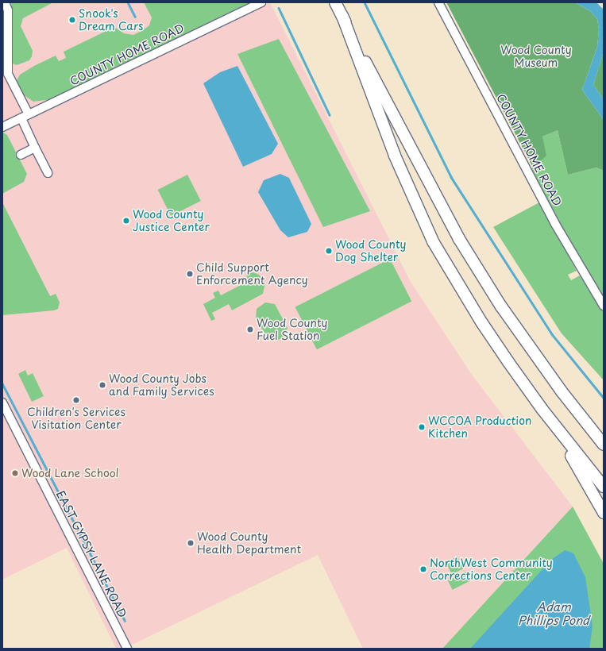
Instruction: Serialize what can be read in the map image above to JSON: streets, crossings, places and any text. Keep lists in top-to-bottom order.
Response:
{
  "streets": {
    "street": ["COUNTY HOME ROAD", "EAST GYPSY LANE ROAD"]
  },
  "water": ["Adam Phillips Pond"],
  "parks": ["Wood County Museum"],
  "places": [
    "Snook's Dream Cars",
    "Wood County Justice Center",
    "Wood County Dog Shelter",
    "Child Support Enforcement Agency",
    "Wood County Fuel Station",
    "Wood County Jobs and Family Services",
    "Children's Services Visitation Center",
    "WCCOA Production Kitchen",
    "Wood Lane School",
    "Wood County Health Department",
    "NorthWest Community Corrections Center"
  ]
}
